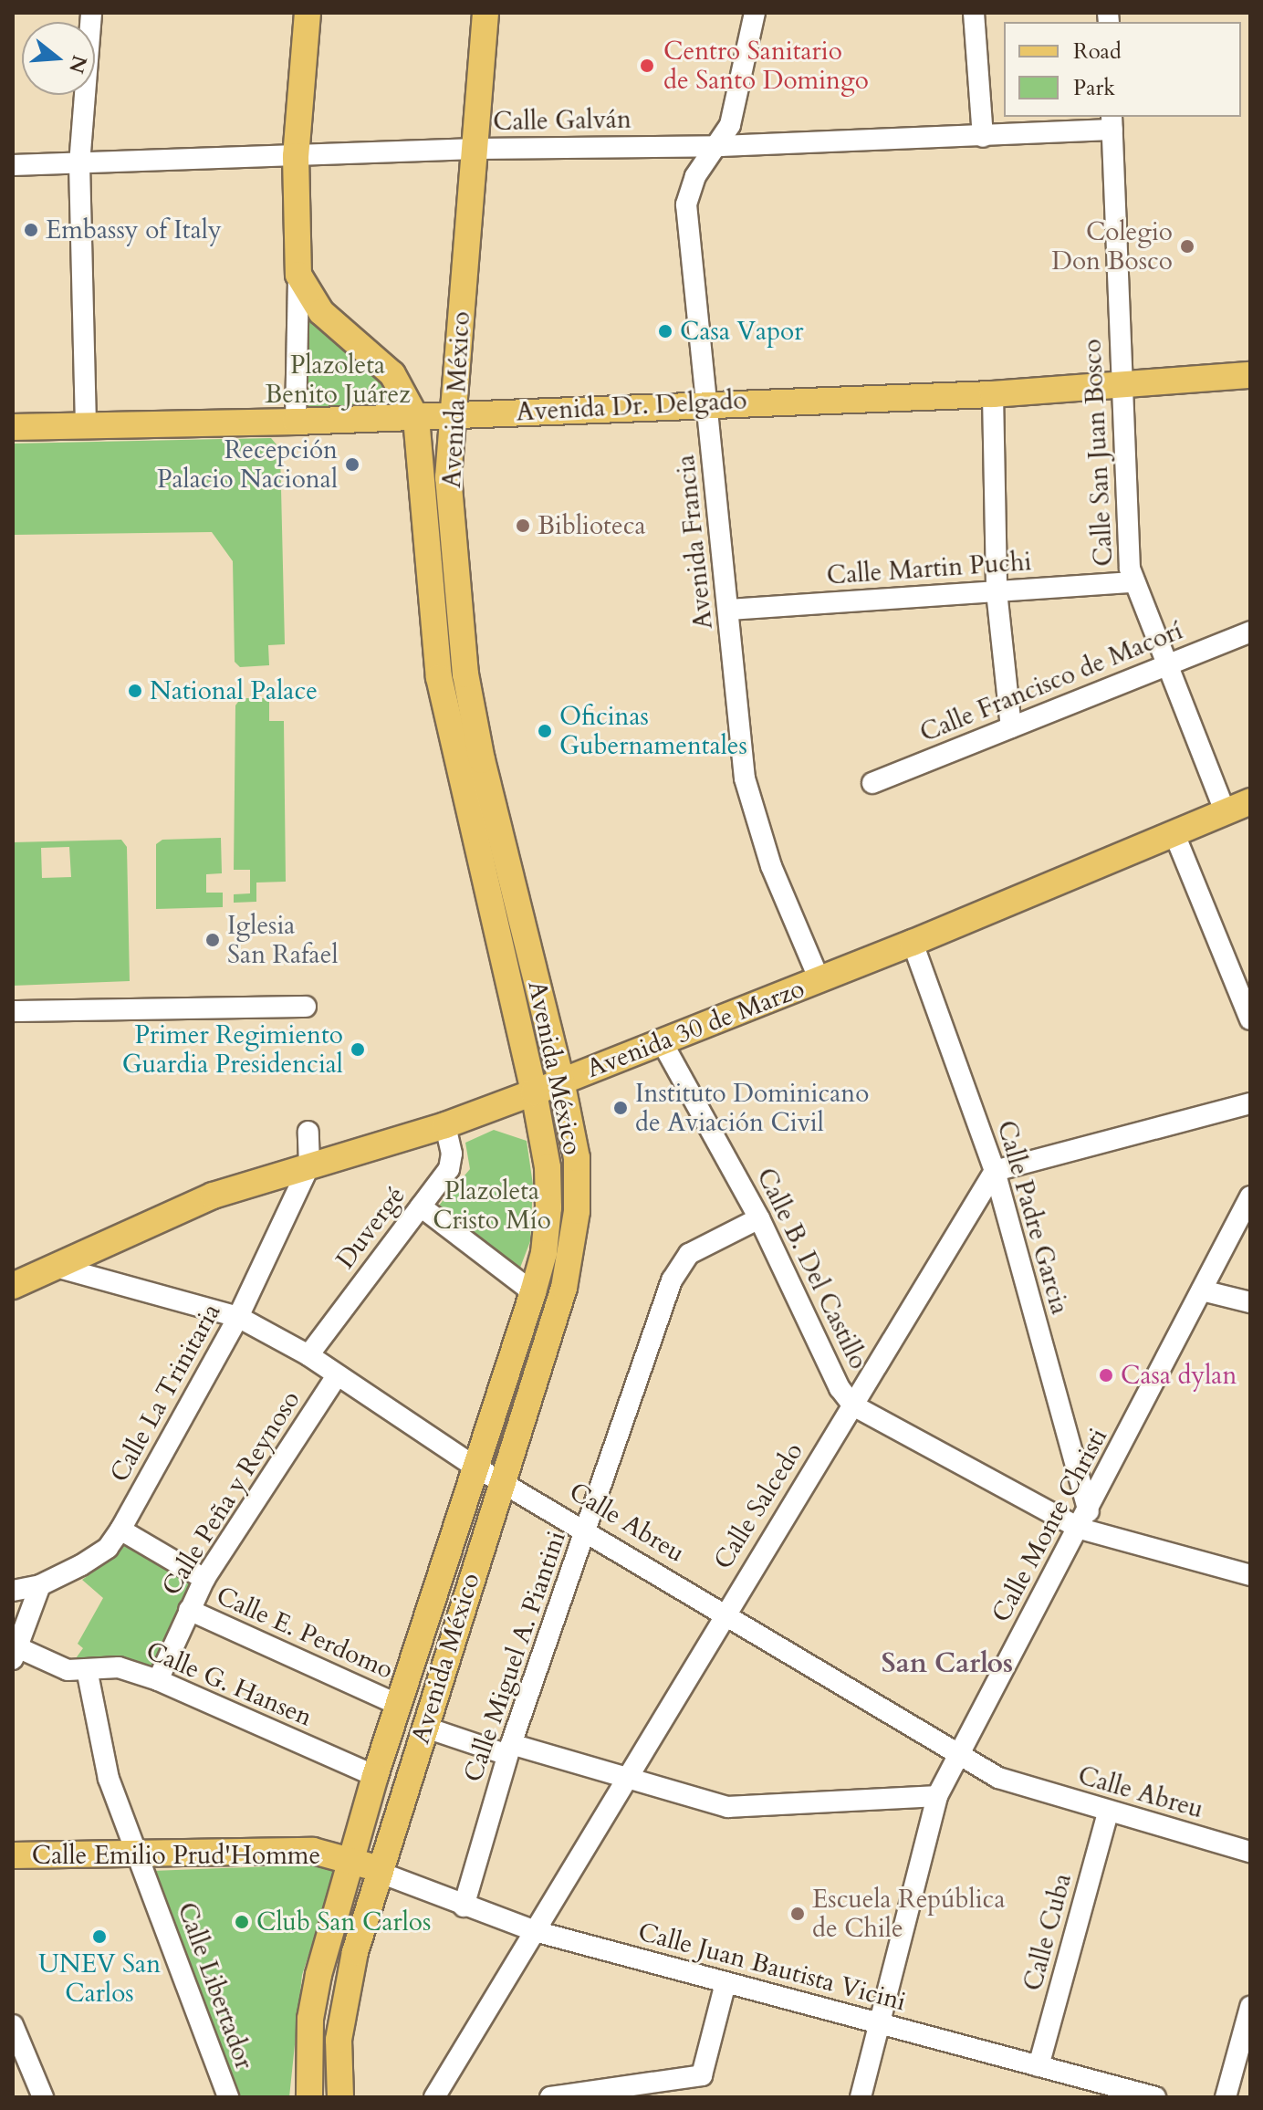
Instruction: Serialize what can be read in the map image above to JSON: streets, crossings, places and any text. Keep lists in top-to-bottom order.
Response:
{
  "streets": {
    "main road": [
      "Avenida México",
      "Avenida Dr. Delgado",
      "Avenida 30 de Marzo",
      "Calle Emilio Prud'Homme"
    ],
    "street": [
      "Calle Galván",
      "Calle San Juan Bosco",
      "Avenida Francia",
      "Calle Martin Puchi",
      "Calle Francisco de Macorí",
      "Calle Padre Garcia",
      "Duvergé",
      "Calle B. Del Castillo",
      "Calle La Trinitaria",
      "Calle Peña y Reynoso",
      "Calle Salcedo",
      "Calle Abreu",
      "Calle Monte Christi",
      "Calle E. Perdomo",
      "Calle Miguel A. Piantini",
      "Calle G. Hansen",
      "Calle Cuba",
      "Calle Juan Bautista Vicini",
      "Calle Libertador"
    ]
  },
  "crossings": [
    ["Calle Galván", "Avenida México"],
    ["Calle Galván", "Calle San Juan Bosco"],
    ["Calle Galván", "Avenida Francia"],
    ["Avenida México", "Avenida Dr. Delgado"],
    ["Avenida México", "Avenida 30 de Marzo"],
    ["Avenida México", "Calle Abreu"],
    ["Avenida México", "Calle E. Perdomo"],
    ["Avenida México", "Calle G. Hansen"],
    ["Avenida México", "Calle Emilio Prud'Homme"],
    ["Avenida México", "Calle Juan Bautista Vicini"],
    ["Avenida Dr. Delgado", "Calle San Juan Bosco"],
    ["Avenida Dr. Delgado", "Avenida Francia"],
    ["Calle San Juan Bosco", "Calle Martin Puchi"],
    ["Calle San Juan Bosco", "Calle Francisco de Macorí"],
    ["Calle San Juan Bosco", "Avenida 30 de Marzo"],
    ["Avenida Francia", "Calle Martin Puchi"],
    ["Avenida Francia", "Avenida 30 de Marzo"],
    ["Avenida 30 de Marzo", "Calle Padre Garcia"],
    ["Avenida 30 de Marzo", "Duvergé"],
    ["Avenida 30 de Marzo", "Calle B. Del Castillo"],
    ["Avenida 30 de Marzo", "Calle La Trinitaria"],
    ["Avenida 30 de Marzo", "Calle Abreu"],
    ["Calle Padre Garcia", "Calle B. Del Castillo"],
    ["Calle Padre Garcia", "Calle Salcedo"],
    ["Calle Padre Garcia", "Calle Monte Christi"],
    ["Duvergé", "Calle Abreu"],
    ["Calle B. Del Castillo", "Calle Salcedo"],
    ["Calle B. Del Castillo", "Calle Monte Christi"],
    ["Calle B. Del Castillo", "Calle Miguel A. Piantini"],
    ["Calle La Trinitaria", "Calle Abreu"],
    ["Calle La Trinitaria", "Calle E. Perdomo"],
    ["Calle Peña y Reynoso", "Calle Abreu"],
    ["Calle Peña y Reynoso", "Calle E. Perdomo"],
    ["Calle Peña y Reynoso", "Calle G. Hansen"],
    ["Calle Salcedo", "Calle Abreu"],
    ["Calle Salcedo", "Calle Juan Bautista Vicini"],
    ["Calle Abreu", "Calle Monte Christi"],
    ["Calle Abreu", "Calle Miguel A. Piantini"],
    ["Calle Abreu", "Calle Cuba"],
    ["Calle Monte Christi", "Calle Juan Bautista Vicini"],
    ["Calle Miguel A. Piantini", "Calle Juan Bautista Vicini"],
    ["Calle G. Hansen", "Calle Libertador"],
    ["Calle Emilio Prud'Homme", "Calle Juan Bautista Vicini"],
    ["Calle Emilio Prud'Homme", "Calle Libertador"],
    ["Calle Cuba", "Calle Juan Bautista Vicini"]
  ],
  "districts": ["San Carlos"],
  "parks": ["Plazoleta Benito Juárez", "Plazoleta Cristo Mío"],
  "places": [
    "Centro Sanitario de Santo Domingo",
    "Embassy of Italy",
    "Colegio Don Bosco",
    "Casa Vapor",
    "Recepción Palacio Nacional",
    "Biblioteca",
    "National Palace",
    "Oficinas Gubernamentales",
    "Iglesia San Rafael",
    "Primer Regimiento Guardia Presidencial",
    "Instituto Dominicano de Aviación Civil",
    "Casa dylan",
    "Escuela República de Chile",
    "Club San Carlos",
    "UNEV San Carlos"
  ],
  "legend": ["Road", "Park"],
  "north": "right"
}
